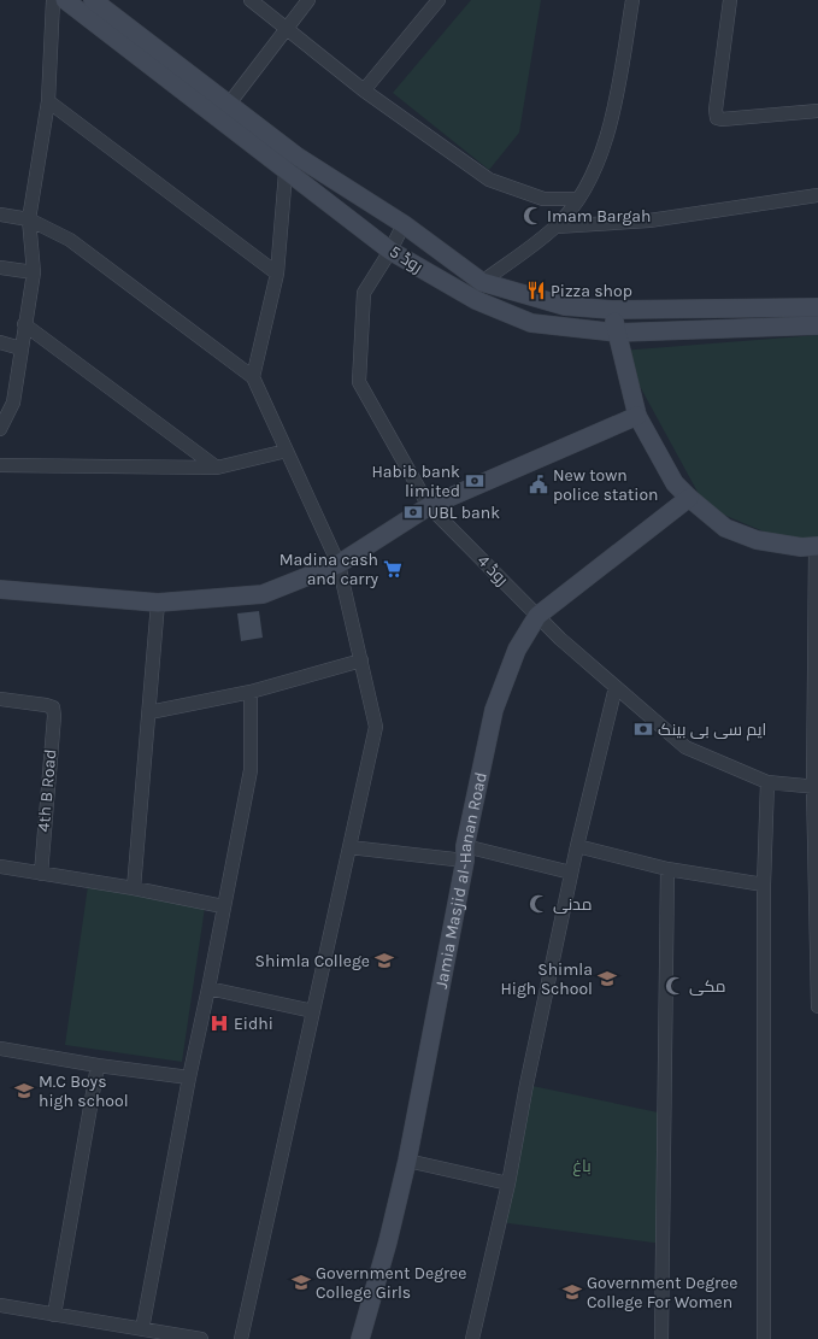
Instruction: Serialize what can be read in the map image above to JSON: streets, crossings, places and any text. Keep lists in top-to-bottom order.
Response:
{
  "streets": {
    "main road": ["روڈ 5", "Jamia Masjid al-Hanan Road"],
    "street": ["روڈ 4", "4th B Road"]
  },
  "crossings": [
    ["روڈ 5", "روڈ 4"],
    ["روڈ 4", "Jamia Masjid al-Hanan Road"]
  ],
  "parks": ["باغ"],
  "places": {
    "mosque": ["Imam Bargah", "مدنی", "مکی"],
    "restaurant": ["Pizza shop"],
    "bank": ["Habib bank limited", "UBL bank", "ایم سی بی بینک"],
    "public building": ["New town police station"],
    "supermarket": ["Madina cash and carry"],
    "school or university": [
      "Shimla College",
      "Shimla High School",
      "M.C Boys high school",
      "Government Degree College Girls",
      "Government Degree College For Women"
    ],
    "hospital": ["Eidhi"]
  }
}
